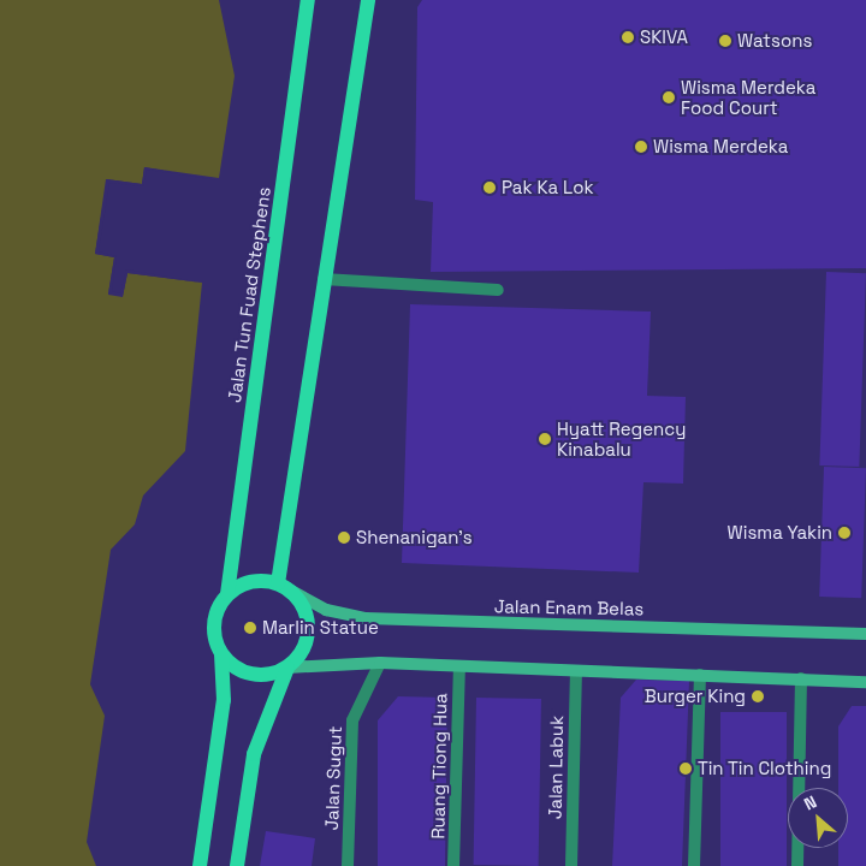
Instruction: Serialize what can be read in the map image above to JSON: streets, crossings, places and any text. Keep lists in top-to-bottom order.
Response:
{
  "streets": {
    "main road": ["Jalan Tun Fuad Stephens"],
    "street": [
      "Jalan Enam Belas",
      "Ruang Tiong Hua",
      "Jalan Labuk",
      "Jalan Sugut"
    ]
  },
  "crossings": [
    ["Jalan Tun Fuad Stephens", "Jalan Enam Belas"]
  ],
  "places": [
    "SKIVA",
    "Watsons",
    "Wisma Merdeka Food Court",
    "Wisma Merdeka",
    "Pak Ka Lok",
    "Hyatt Regency Kinabalu",
    "Wisma Yakin",
    "Shenanigan's",
    "Marlin Statue",
    "Burger King",
    "Tin Tin Clothing"
  ],
  "north": "top left"
}
